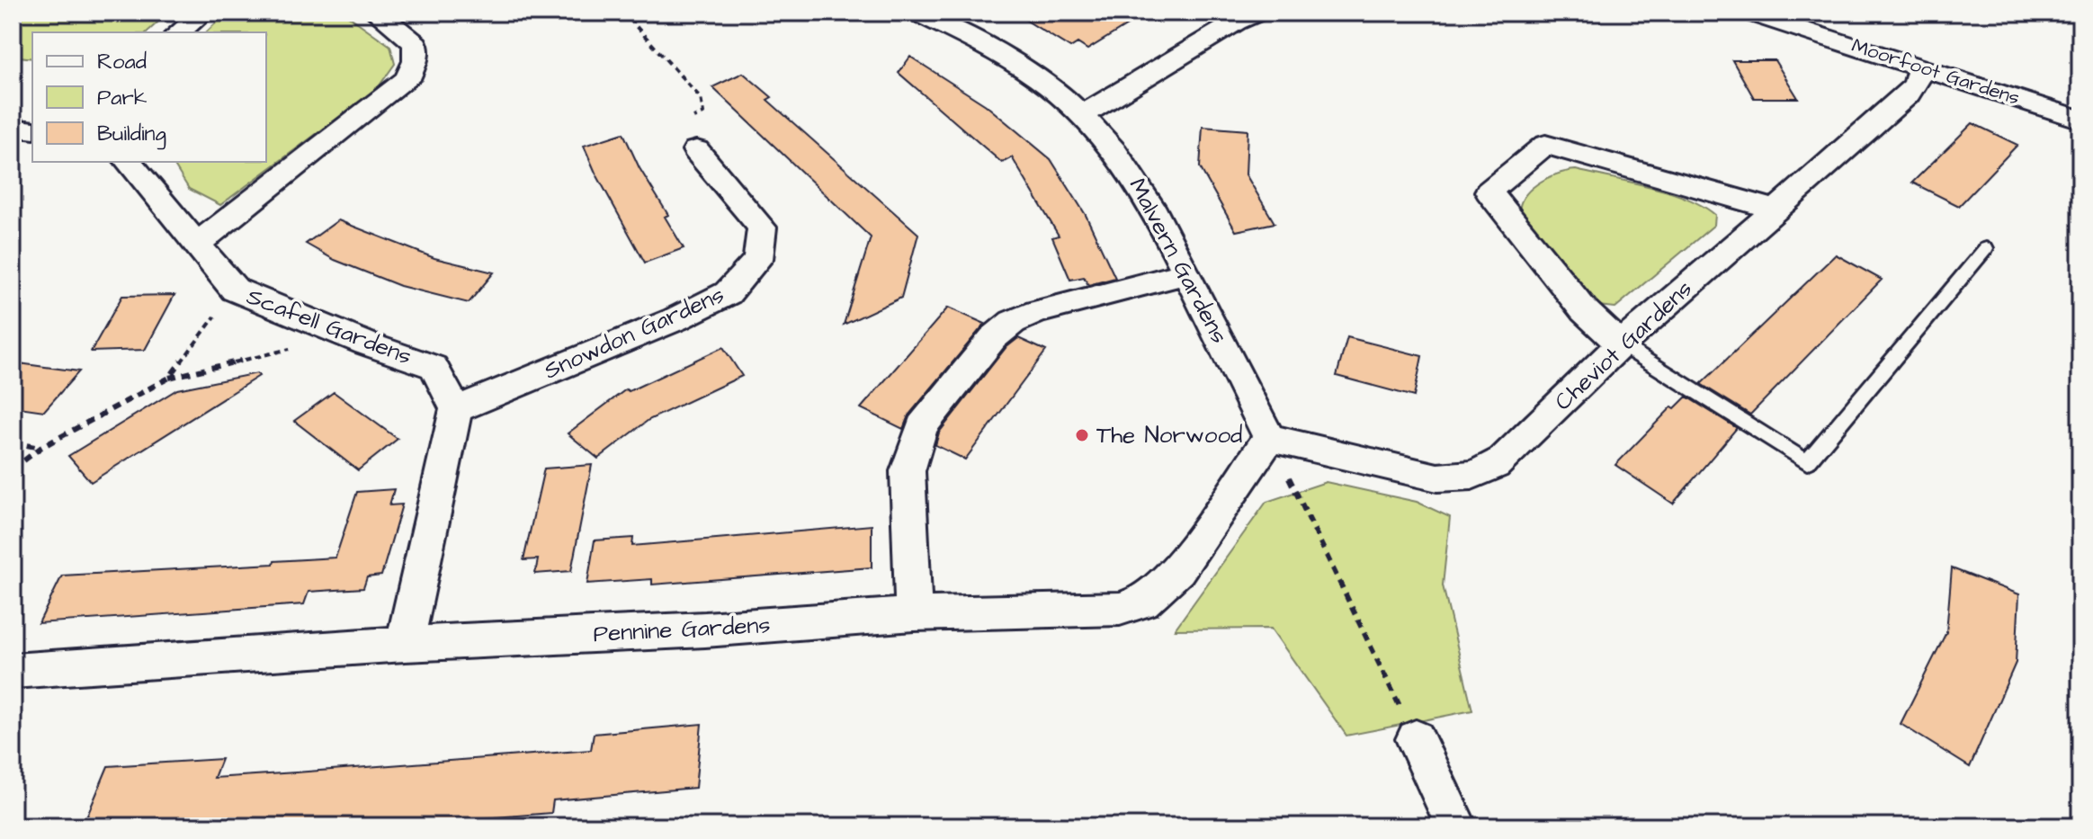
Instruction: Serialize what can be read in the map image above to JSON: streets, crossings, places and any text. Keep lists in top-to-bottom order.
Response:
{
  "streets": {
    "street": [
      "Moorfoot Gardens",
      "Malvern Gardens",
      "Scafell Gardens",
      "Snowdon Gardens",
      "Cheviot Gardens",
      "Pennine Gardens"
    ]
  },
  "crossings": [
    ["Moorfoot Gardens", "Cheviot Gardens"],
    ["Malvern Gardens", "Cheviot Gardens"],
    ["Malvern Gardens", "Pennine Gardens"],
    ["Scafell Gardens", "Snowdon Gardens"],
    ["Cheviot Gardens", "Pennine Gardens"]
  ],
  "places": ["The Norwood"],
  "legend": ["Road", "Park", "Building"]
}
